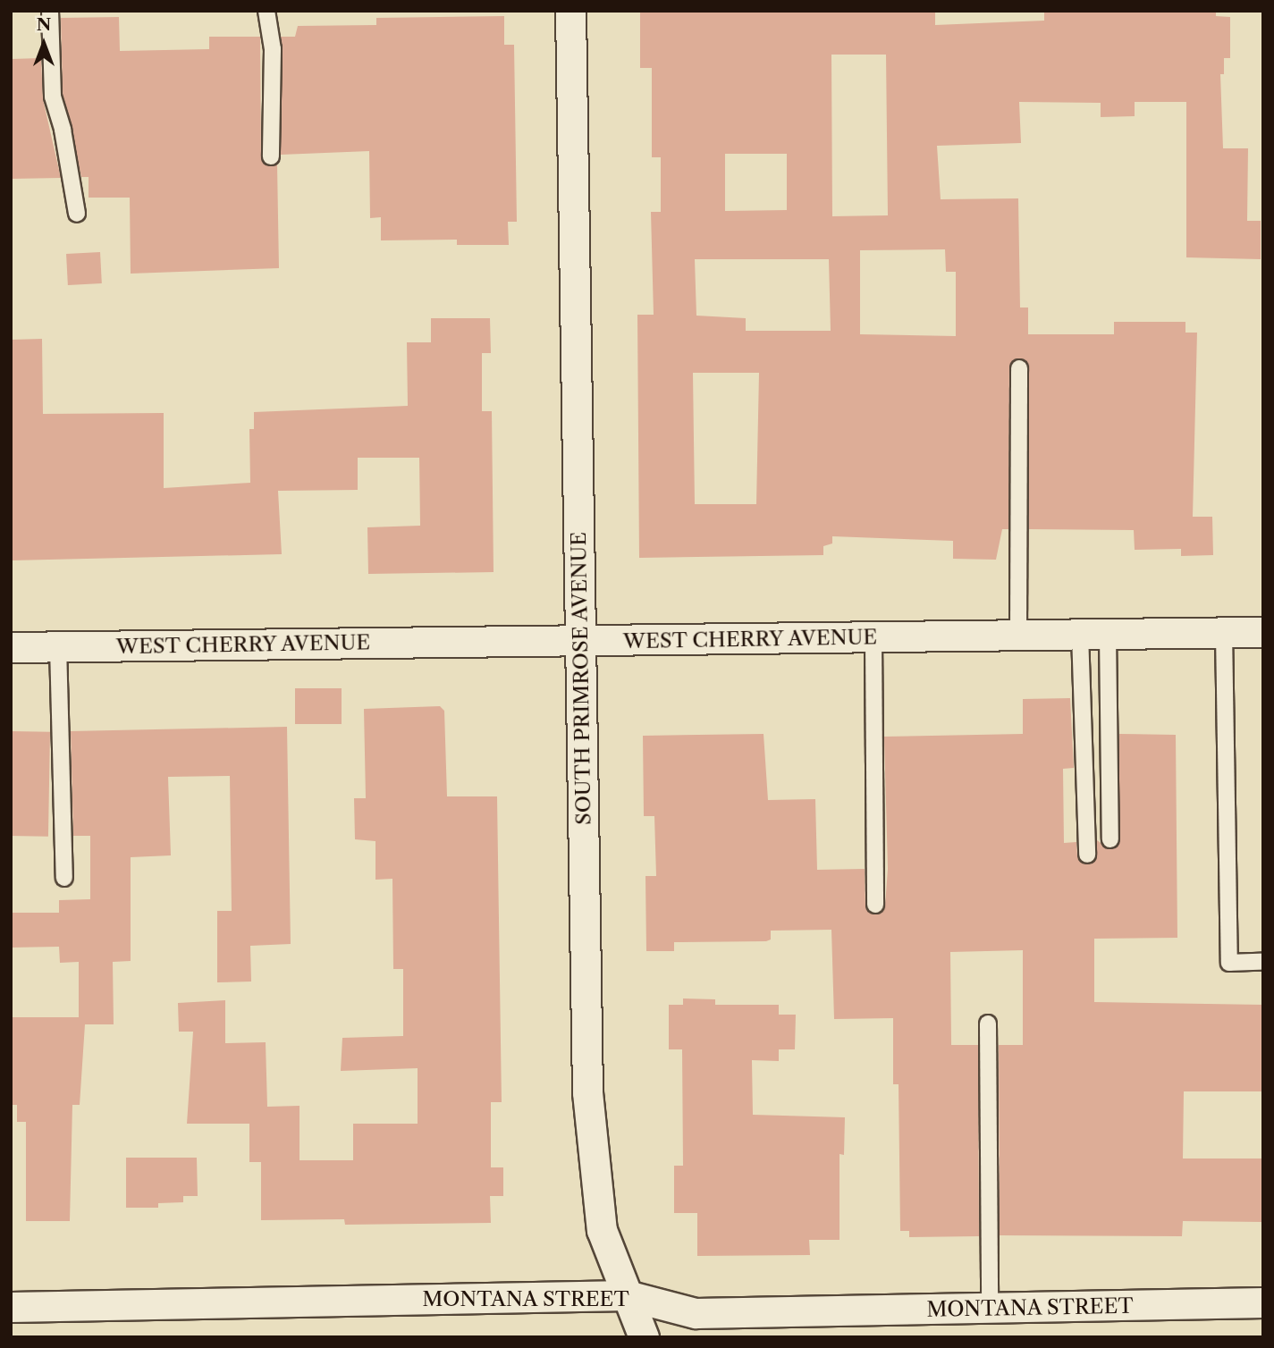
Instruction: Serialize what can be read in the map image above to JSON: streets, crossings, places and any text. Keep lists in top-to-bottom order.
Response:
{
  "streets": {
    "street": ["WEST CHERRY AVENUE", "SOUTH PRIMROSE AVENUE", "MONTANA STREET"]
  },
  "crossings": [
    ["WEST CHERRY AVENUE", "SOUTH PRIMROSE AVENUE"],
    ["SOUTH PRIMROSE AVENUE", "MONTANA STREET"]
  ],
  "north": "top"
}
